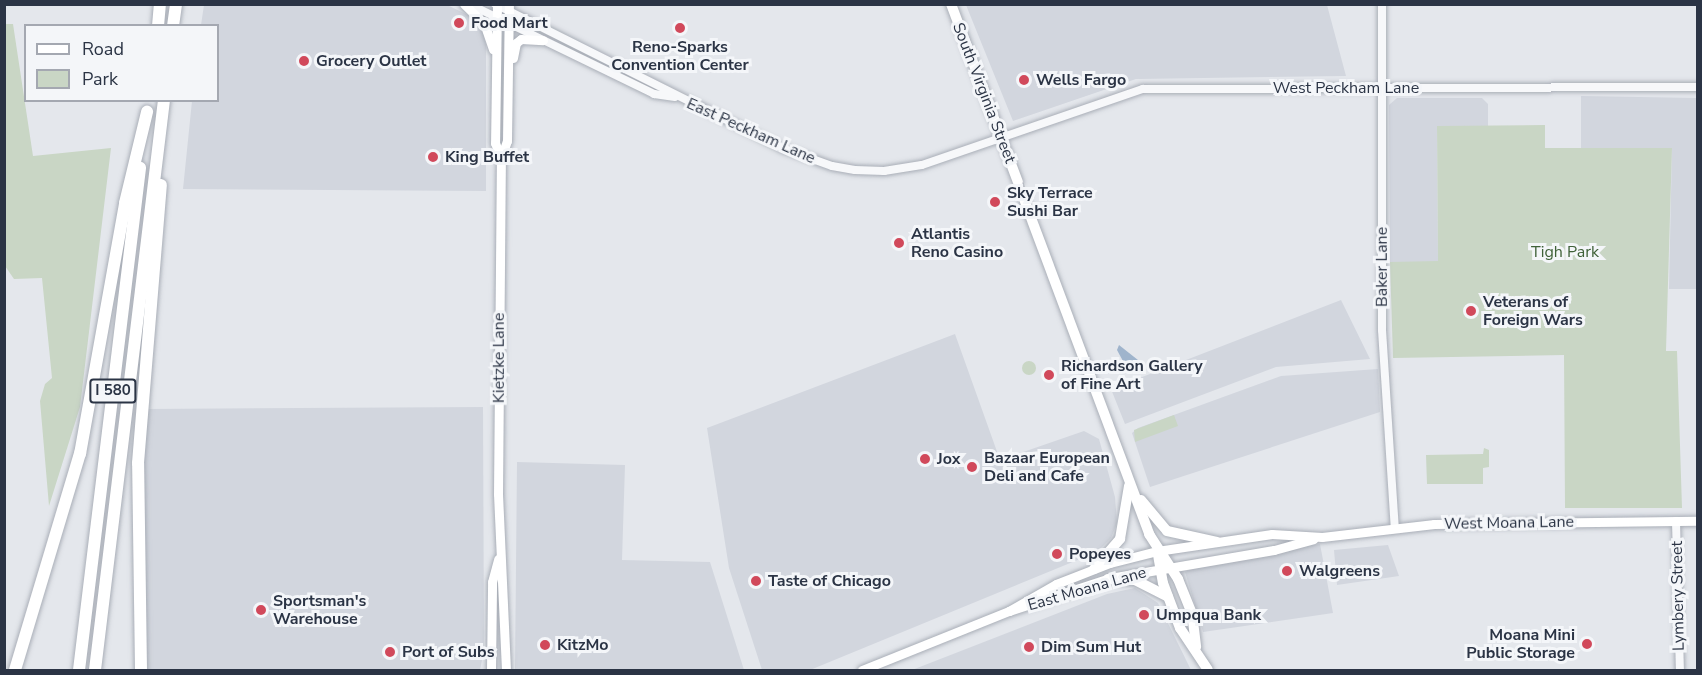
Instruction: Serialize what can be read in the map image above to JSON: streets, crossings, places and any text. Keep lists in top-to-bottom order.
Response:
{
  "streets": {
    "highway": ["I 580"],
    "main road": [
      "South Virginia Street",
      "Kietzke Lane",
      "West Moana Lane",
      "East Moana Lane"
    ],
    "street": [
      "West Peckham Lane",
      "East Peckham Lane",
      "Baker Lane",
      "Lymbery Street"
    ]
  },
  "crossings": [
    ["West Peckham Lane", "South Virginia Street"],
    ["West Peckham Lane", "East Peckham Lane"],
    ["West Peckham Lane", "Baker Lane"],
    ["South Virginia Street", "East Peckham Lane"],
    ["East Peckham Lane", "Kietzke Lane"],
    ["Baker Lane", "West Moana Lane"],
    ["West Moana Lane", "East Moana Lane"],
    ["West Moana Lane", "Lymbery Street"]
  ],
  "parks": ["Tigh Park"],
  "places": [
    "Food Mart",
    "Reno-Sparks Convention Center",
    "Grocery Outlet",
    "Wells Fargo",
    "King Buffet",
    "Sky Terrace Sushi Bar",
    "Atlantis Reno Casino",
    "Veterans of Foreign Wars",
    "Richardson Gallery of Fine Art",
    "Jox",
    "Bazaar European Deli and Cafe",
    "Popeyes",
    "Walgreens",
    "Taste of Chicago",
    "Sportsman's Warehouse",
    "Umpqua Bank",
    "Moana Mini Public Storage",
    "KitzMo",
    "Dim Sum Hut",
    "Port of Subs"
  ],
  "legend": ["Road", "Park"]
}
